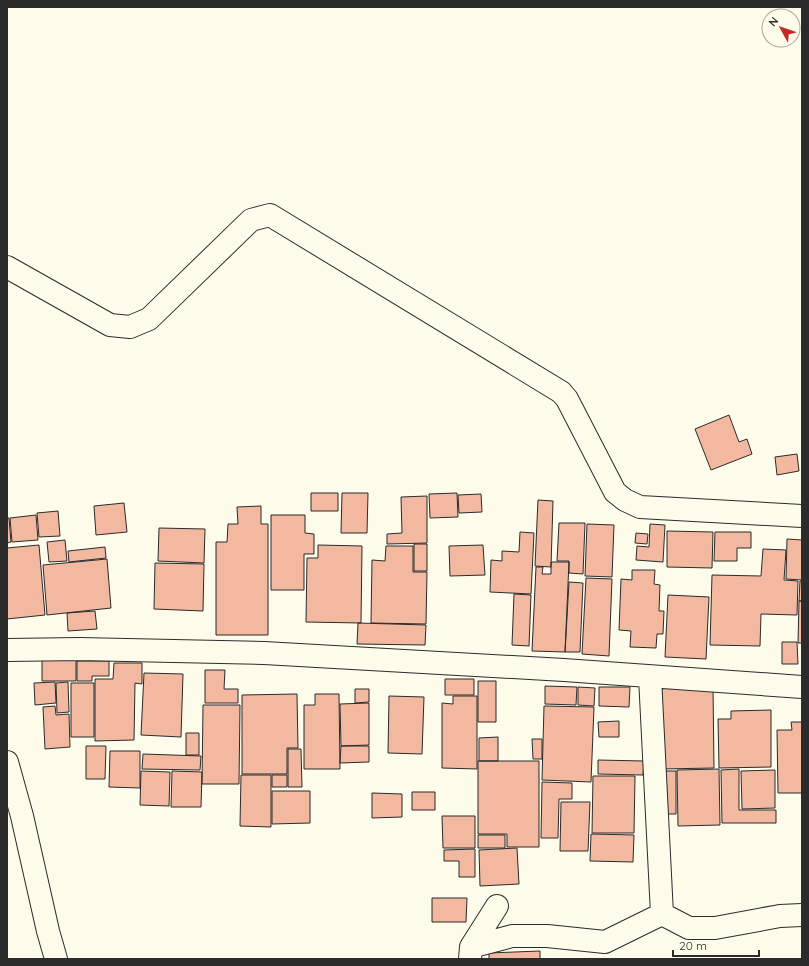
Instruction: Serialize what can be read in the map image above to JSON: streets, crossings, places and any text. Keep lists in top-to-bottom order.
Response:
{
  "scale_bar": "20 m",
  "north": "top left"
}
